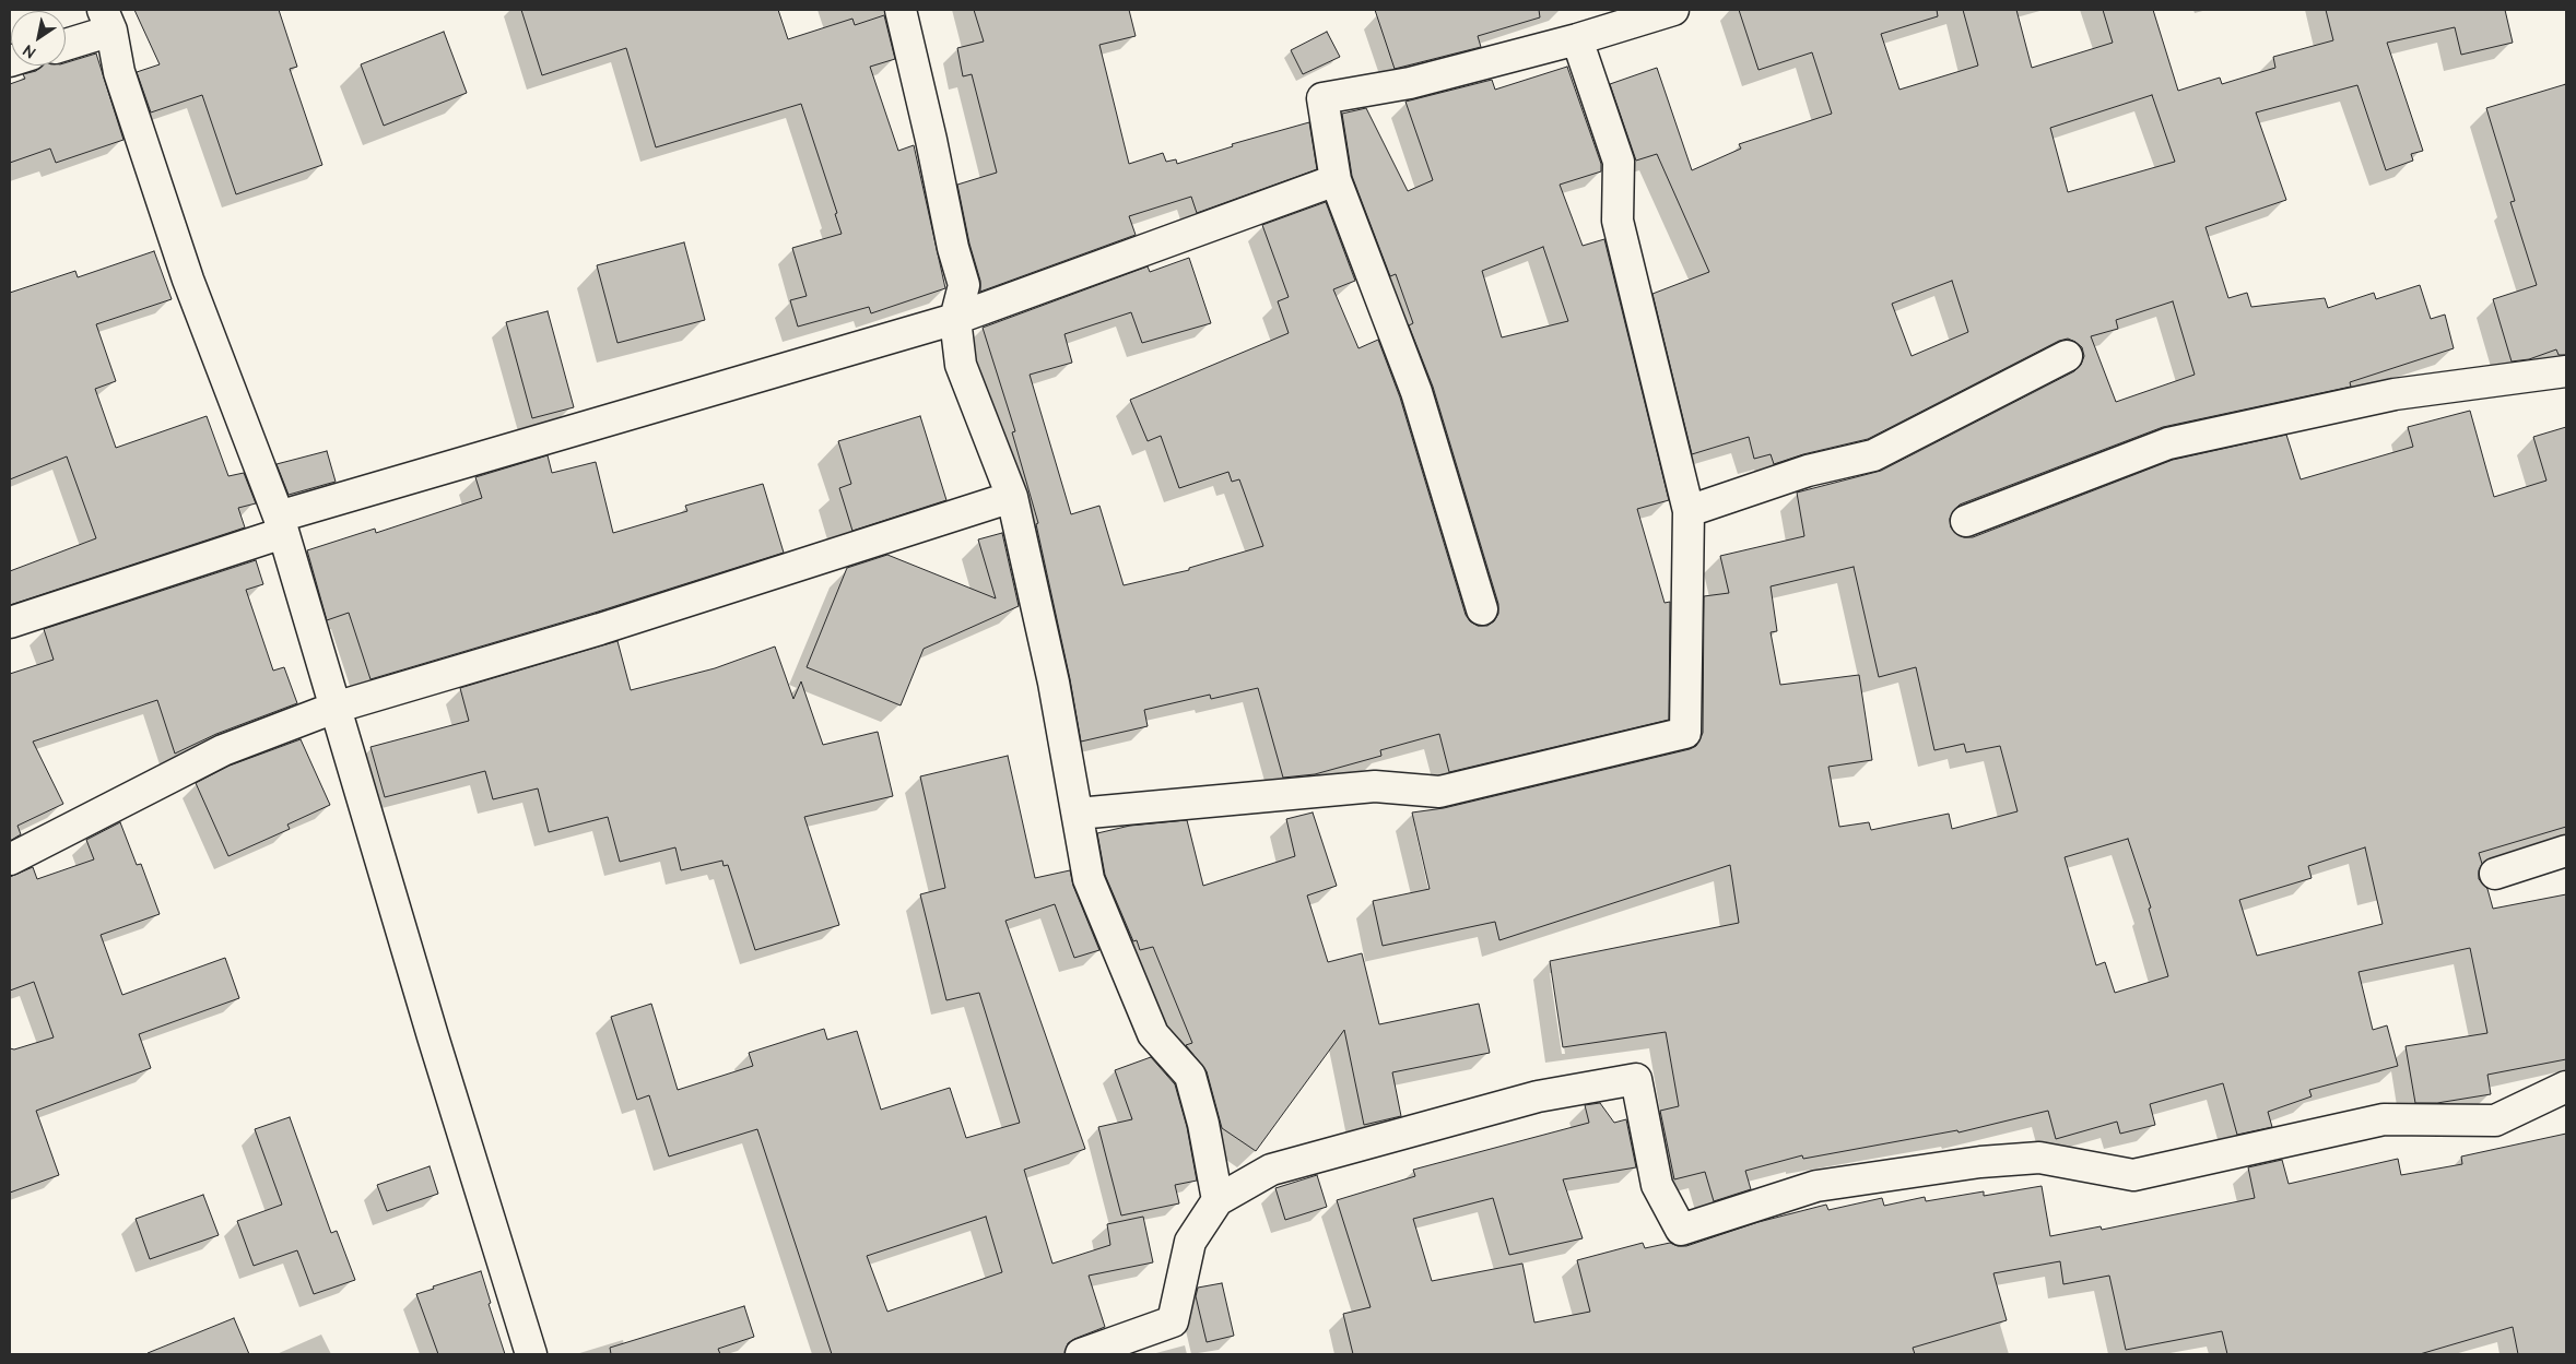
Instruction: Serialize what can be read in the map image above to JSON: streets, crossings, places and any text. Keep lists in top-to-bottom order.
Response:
{
  "north": "bottom left"
}
